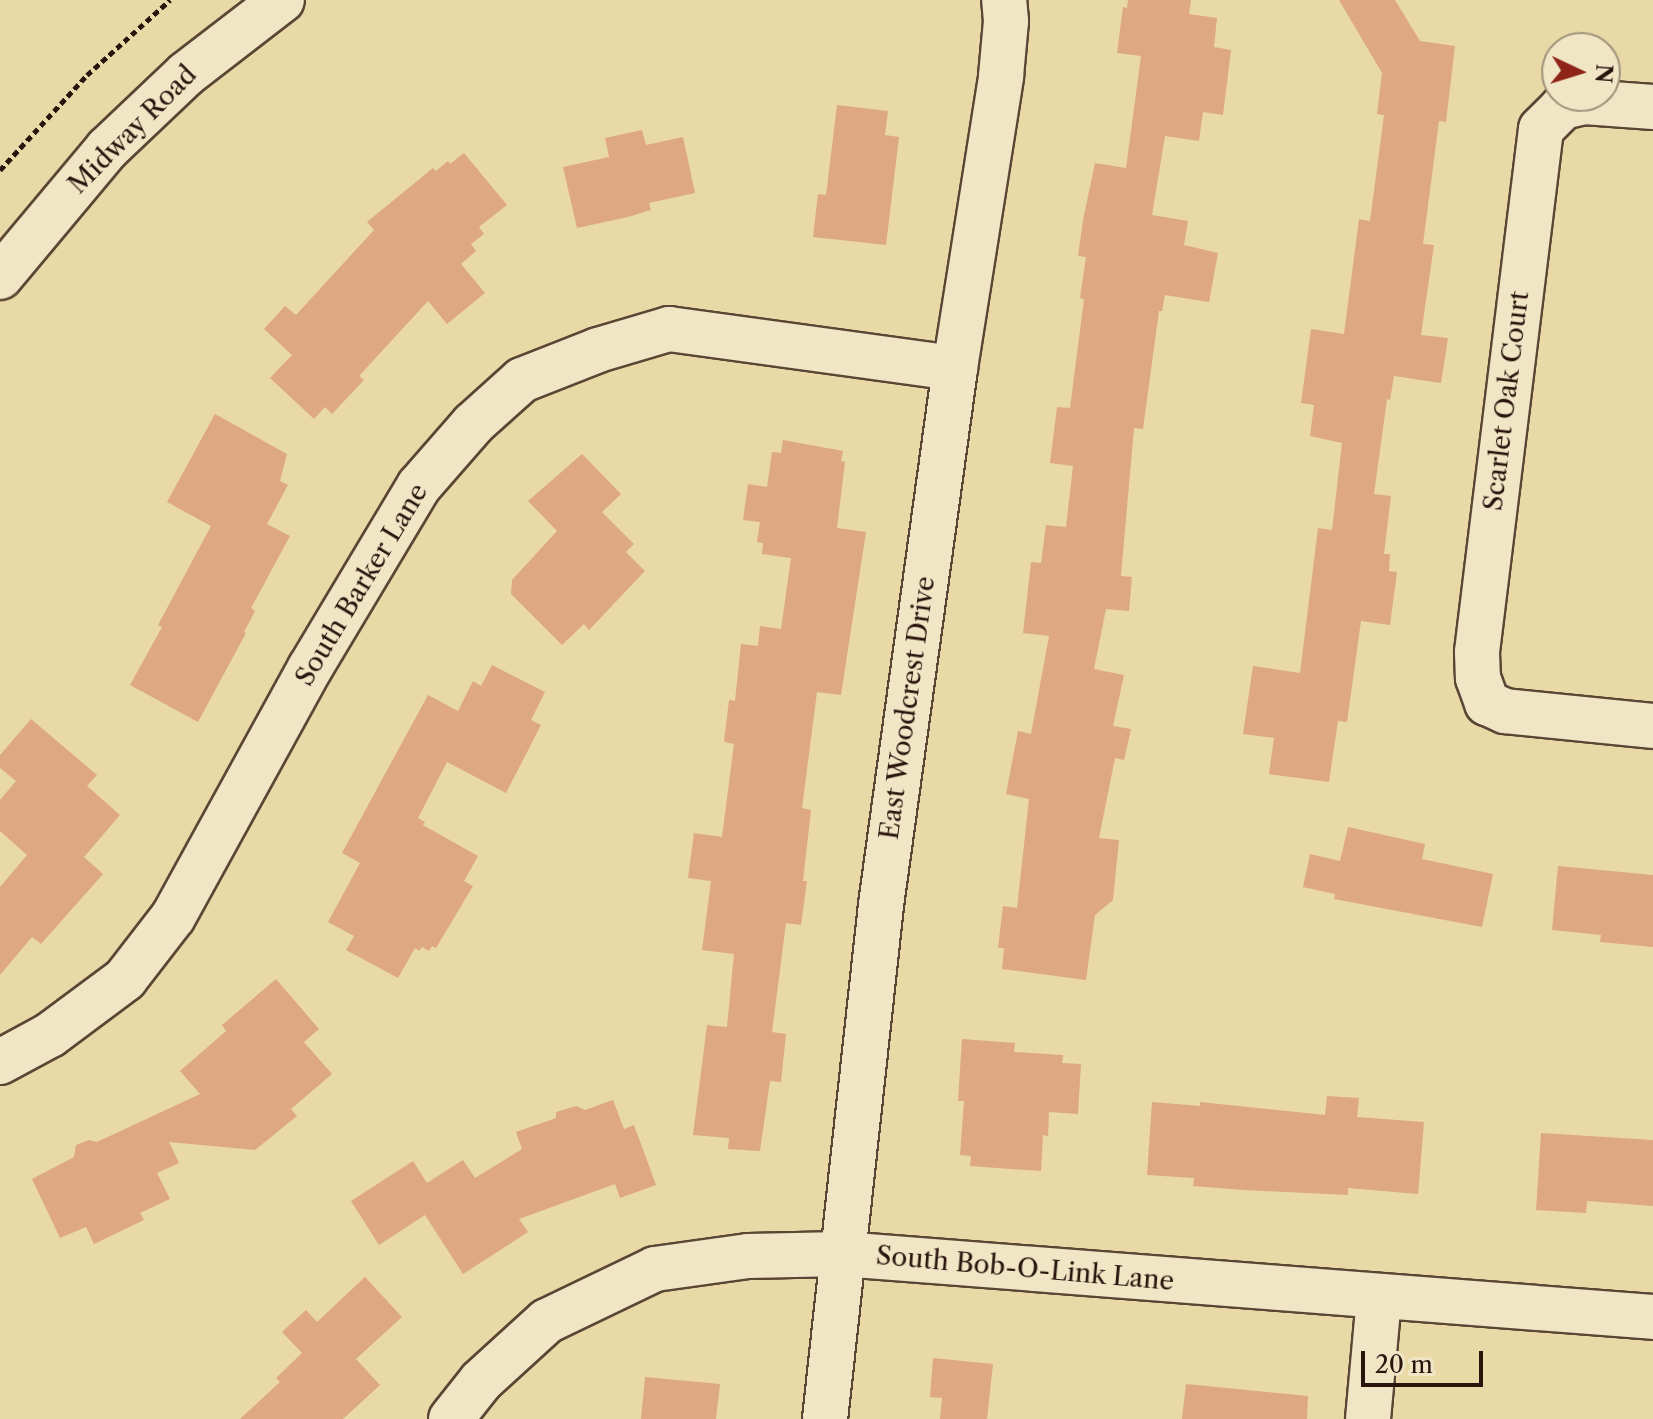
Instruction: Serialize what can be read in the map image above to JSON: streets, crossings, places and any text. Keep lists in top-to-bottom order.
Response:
{
  "streets": {
    "street": [
      "Midway Road",
      "Scarlet Oak Court",
      "South Barker Lane",
      "East Woodcrest Drive",
      "South Bob-O-Link Lane"
    ]
  },
  "crossings": [
    ["South Barker Lane", "East Woodcrest Drive"],
    ["East Woodcrest Drive", "South Bob-O-Link Lane"]
  ],
  "scale_bar": "20 m",
  "north": "right"
}
